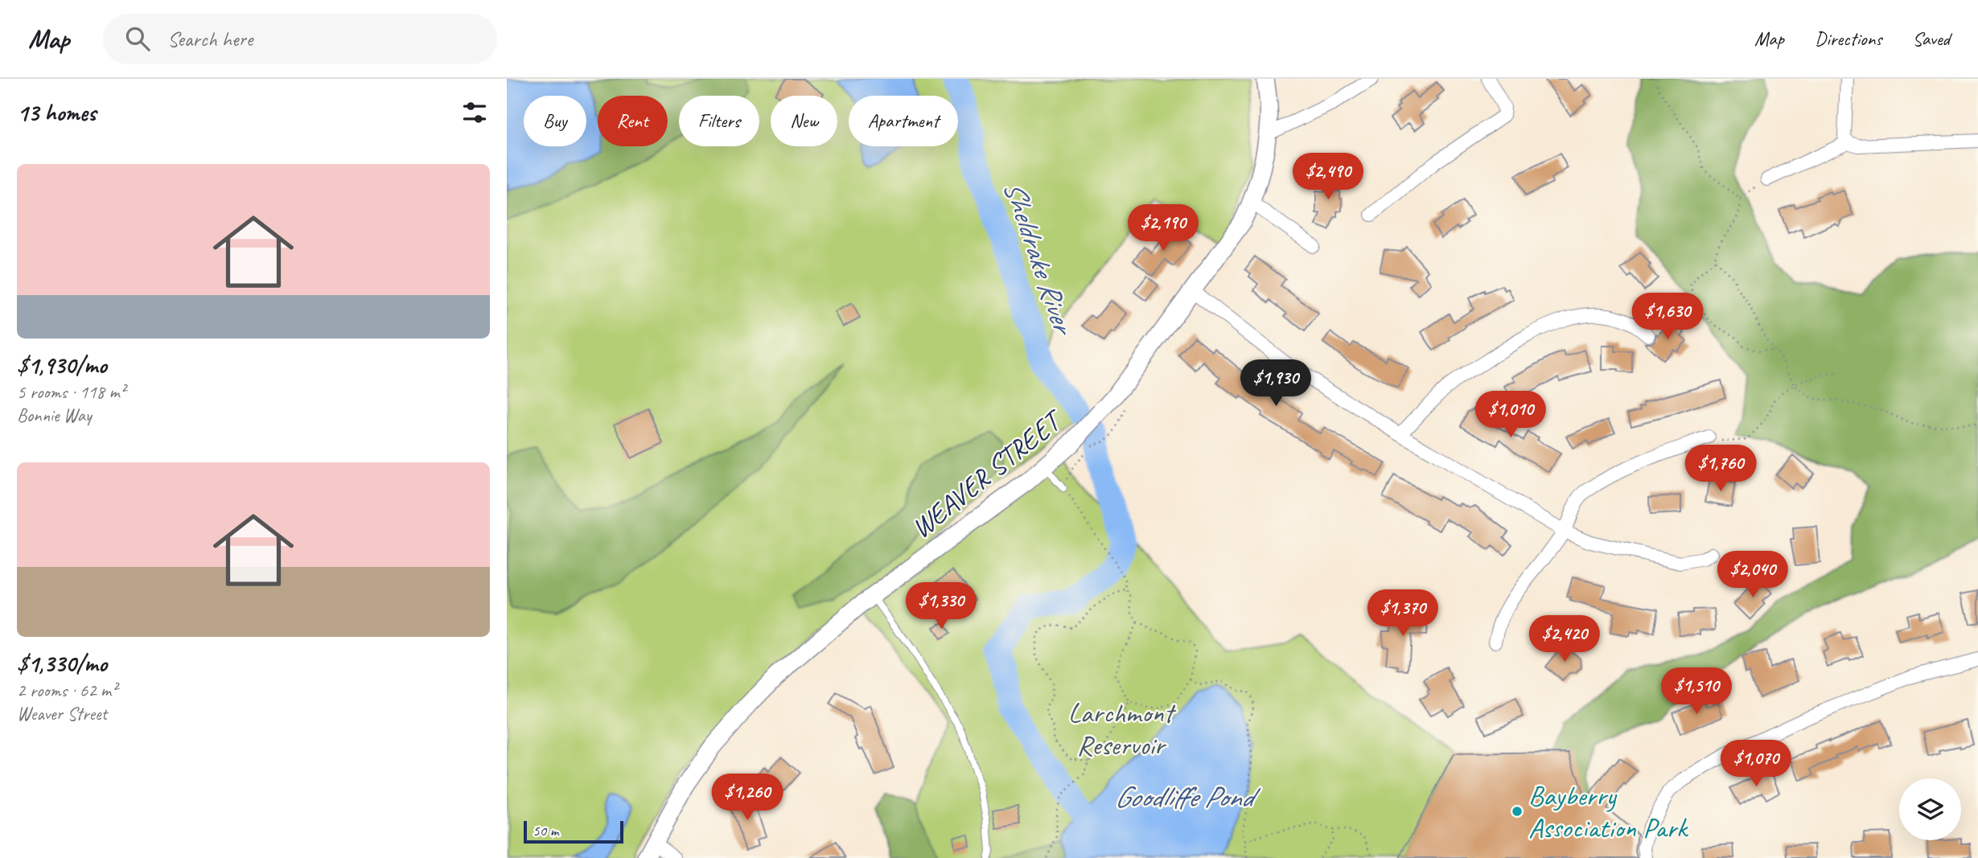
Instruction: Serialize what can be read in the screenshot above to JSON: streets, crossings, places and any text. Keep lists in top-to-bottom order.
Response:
{
  "streets": {
    "main road": ["WEAVER STREET"]
  },
  "water": ["Sheldrake River", "Goodliffe Pond"],
  "parks": ["Larchmont Reservoir"],
  "places": ["Bayberry Association Park"],
  "scale_bar": "50 m",
  "page": {
    "header": "Map",
    "search": "Search here",
    "nav": ["Map", "Directions", "Saved"],
    "heading": "13 homes",
    "chip": [
      "Buy",
      "Rent",
      "Filters",
      "New",
      "Apartment"
    ],
    "list": [
      {
        "name": "$1,930/mo",
        "note": "5 rooms · 118 m² · Bonnie Way"
      },
      {
        "name": "$1,330/mo",
        "note": "2 rooms · 62 m² · Weaver Street"
      }
    ],
    "price": [
      "$2,490",
      "$2,190",
      "$1,630",
      "$1,930",
      "$1,010",
      "$1,760",
      "$2,040",
      "$1,330",
      "$1,370",
      "$2,420",
      "$1,510",
      "$1,070",
      "$1,260"
    ],
    "scale": "50 m"
  }
}
